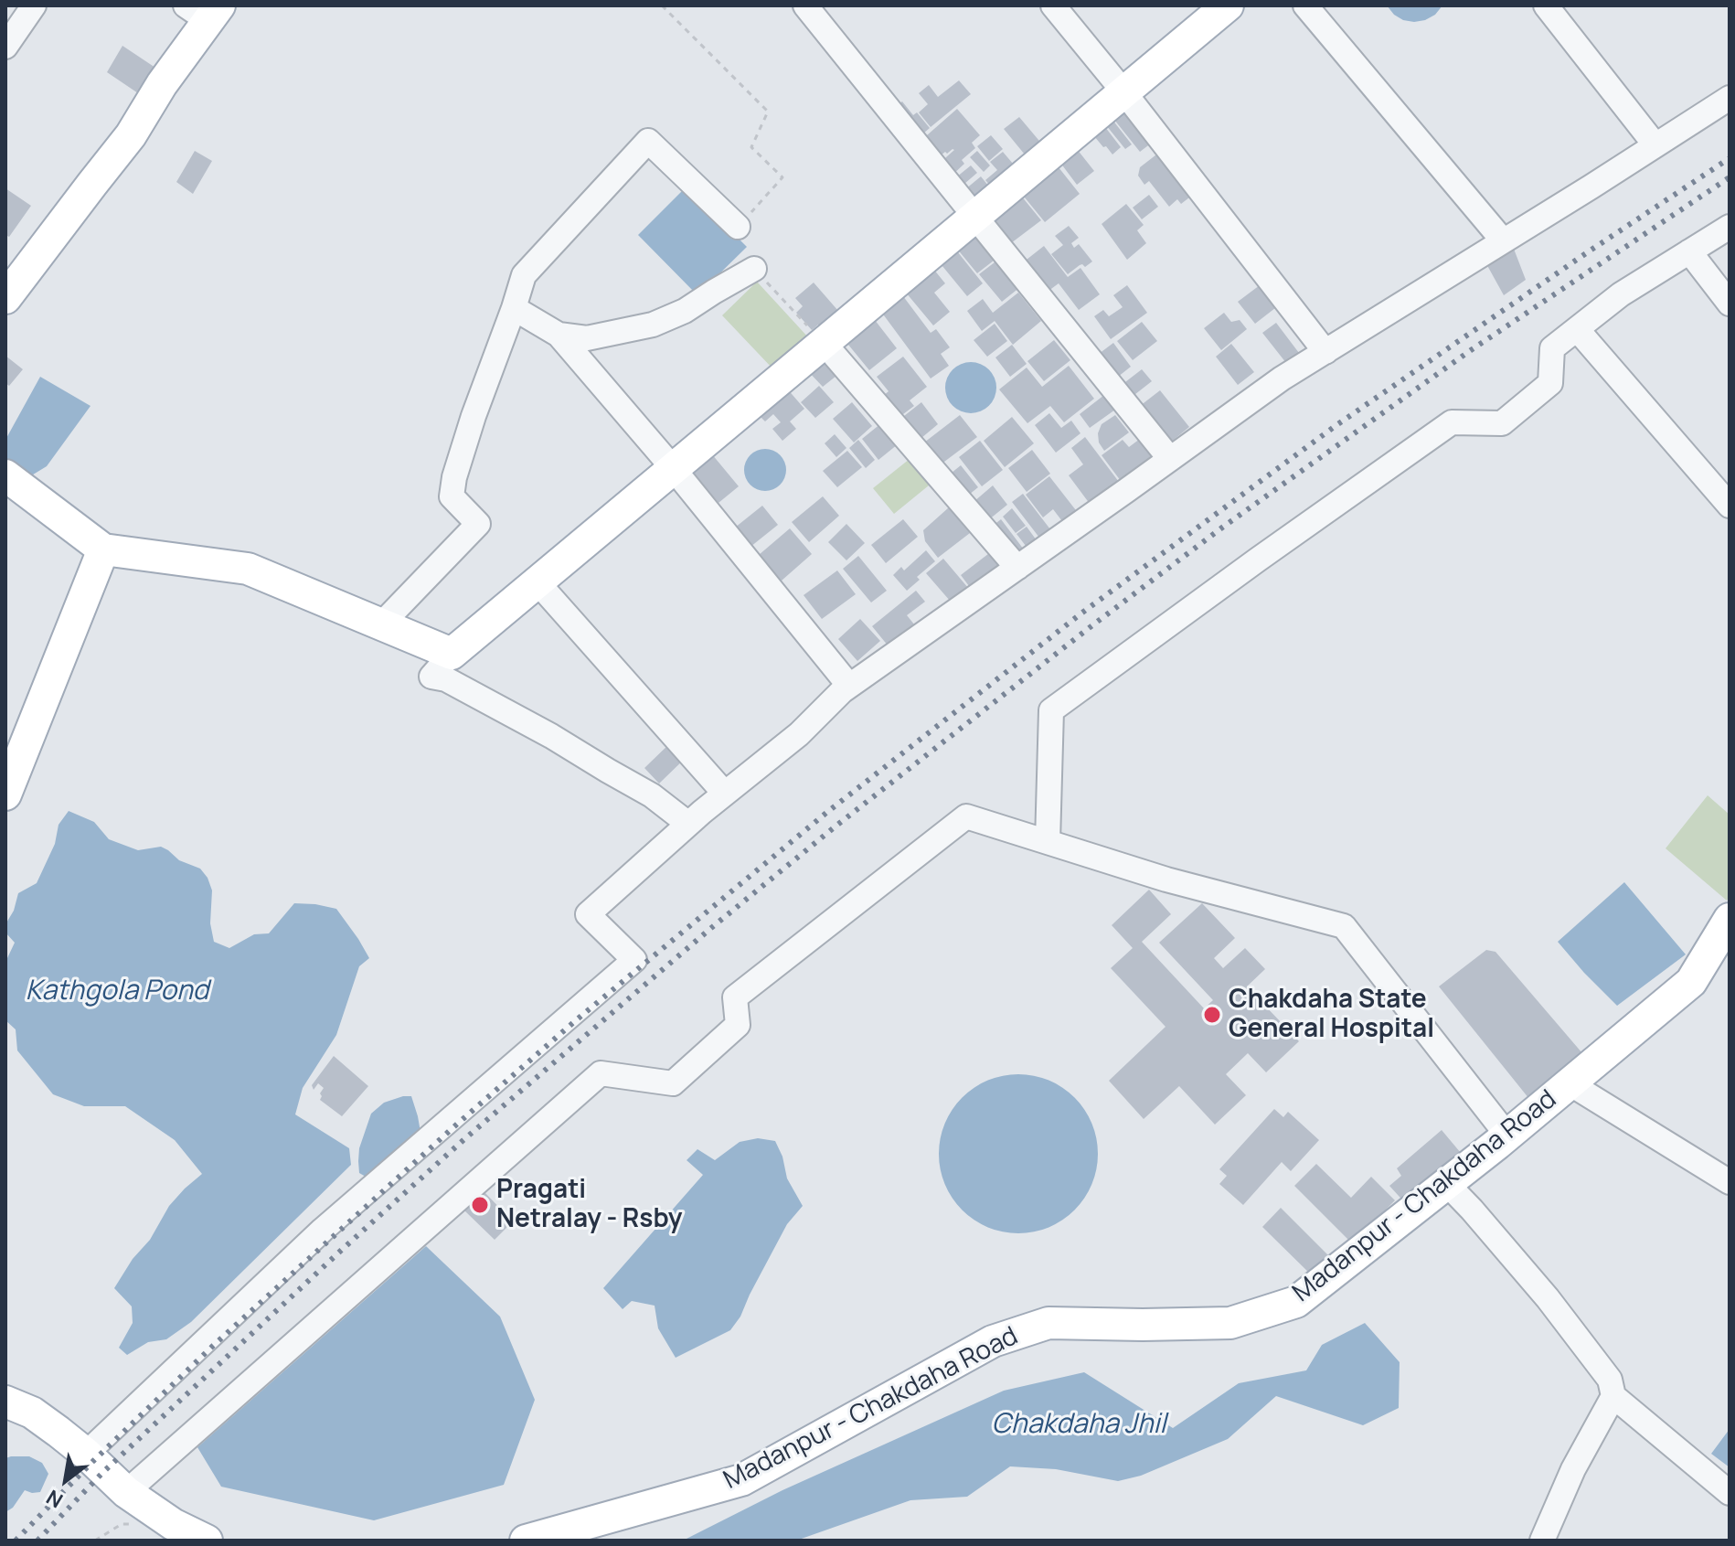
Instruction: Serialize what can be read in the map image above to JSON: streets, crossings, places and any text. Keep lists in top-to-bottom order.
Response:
{
  "streets": {
    "main road": ["Madanpur - Chakdaha Road"]
  },
  "water": ["Kathgola Pond", "Chakdaha Jhil"],
  "places": ["Chakdaha State General Hospital", "Pragati Netralay - Rsby"],
  "north": "bottom left"
}
